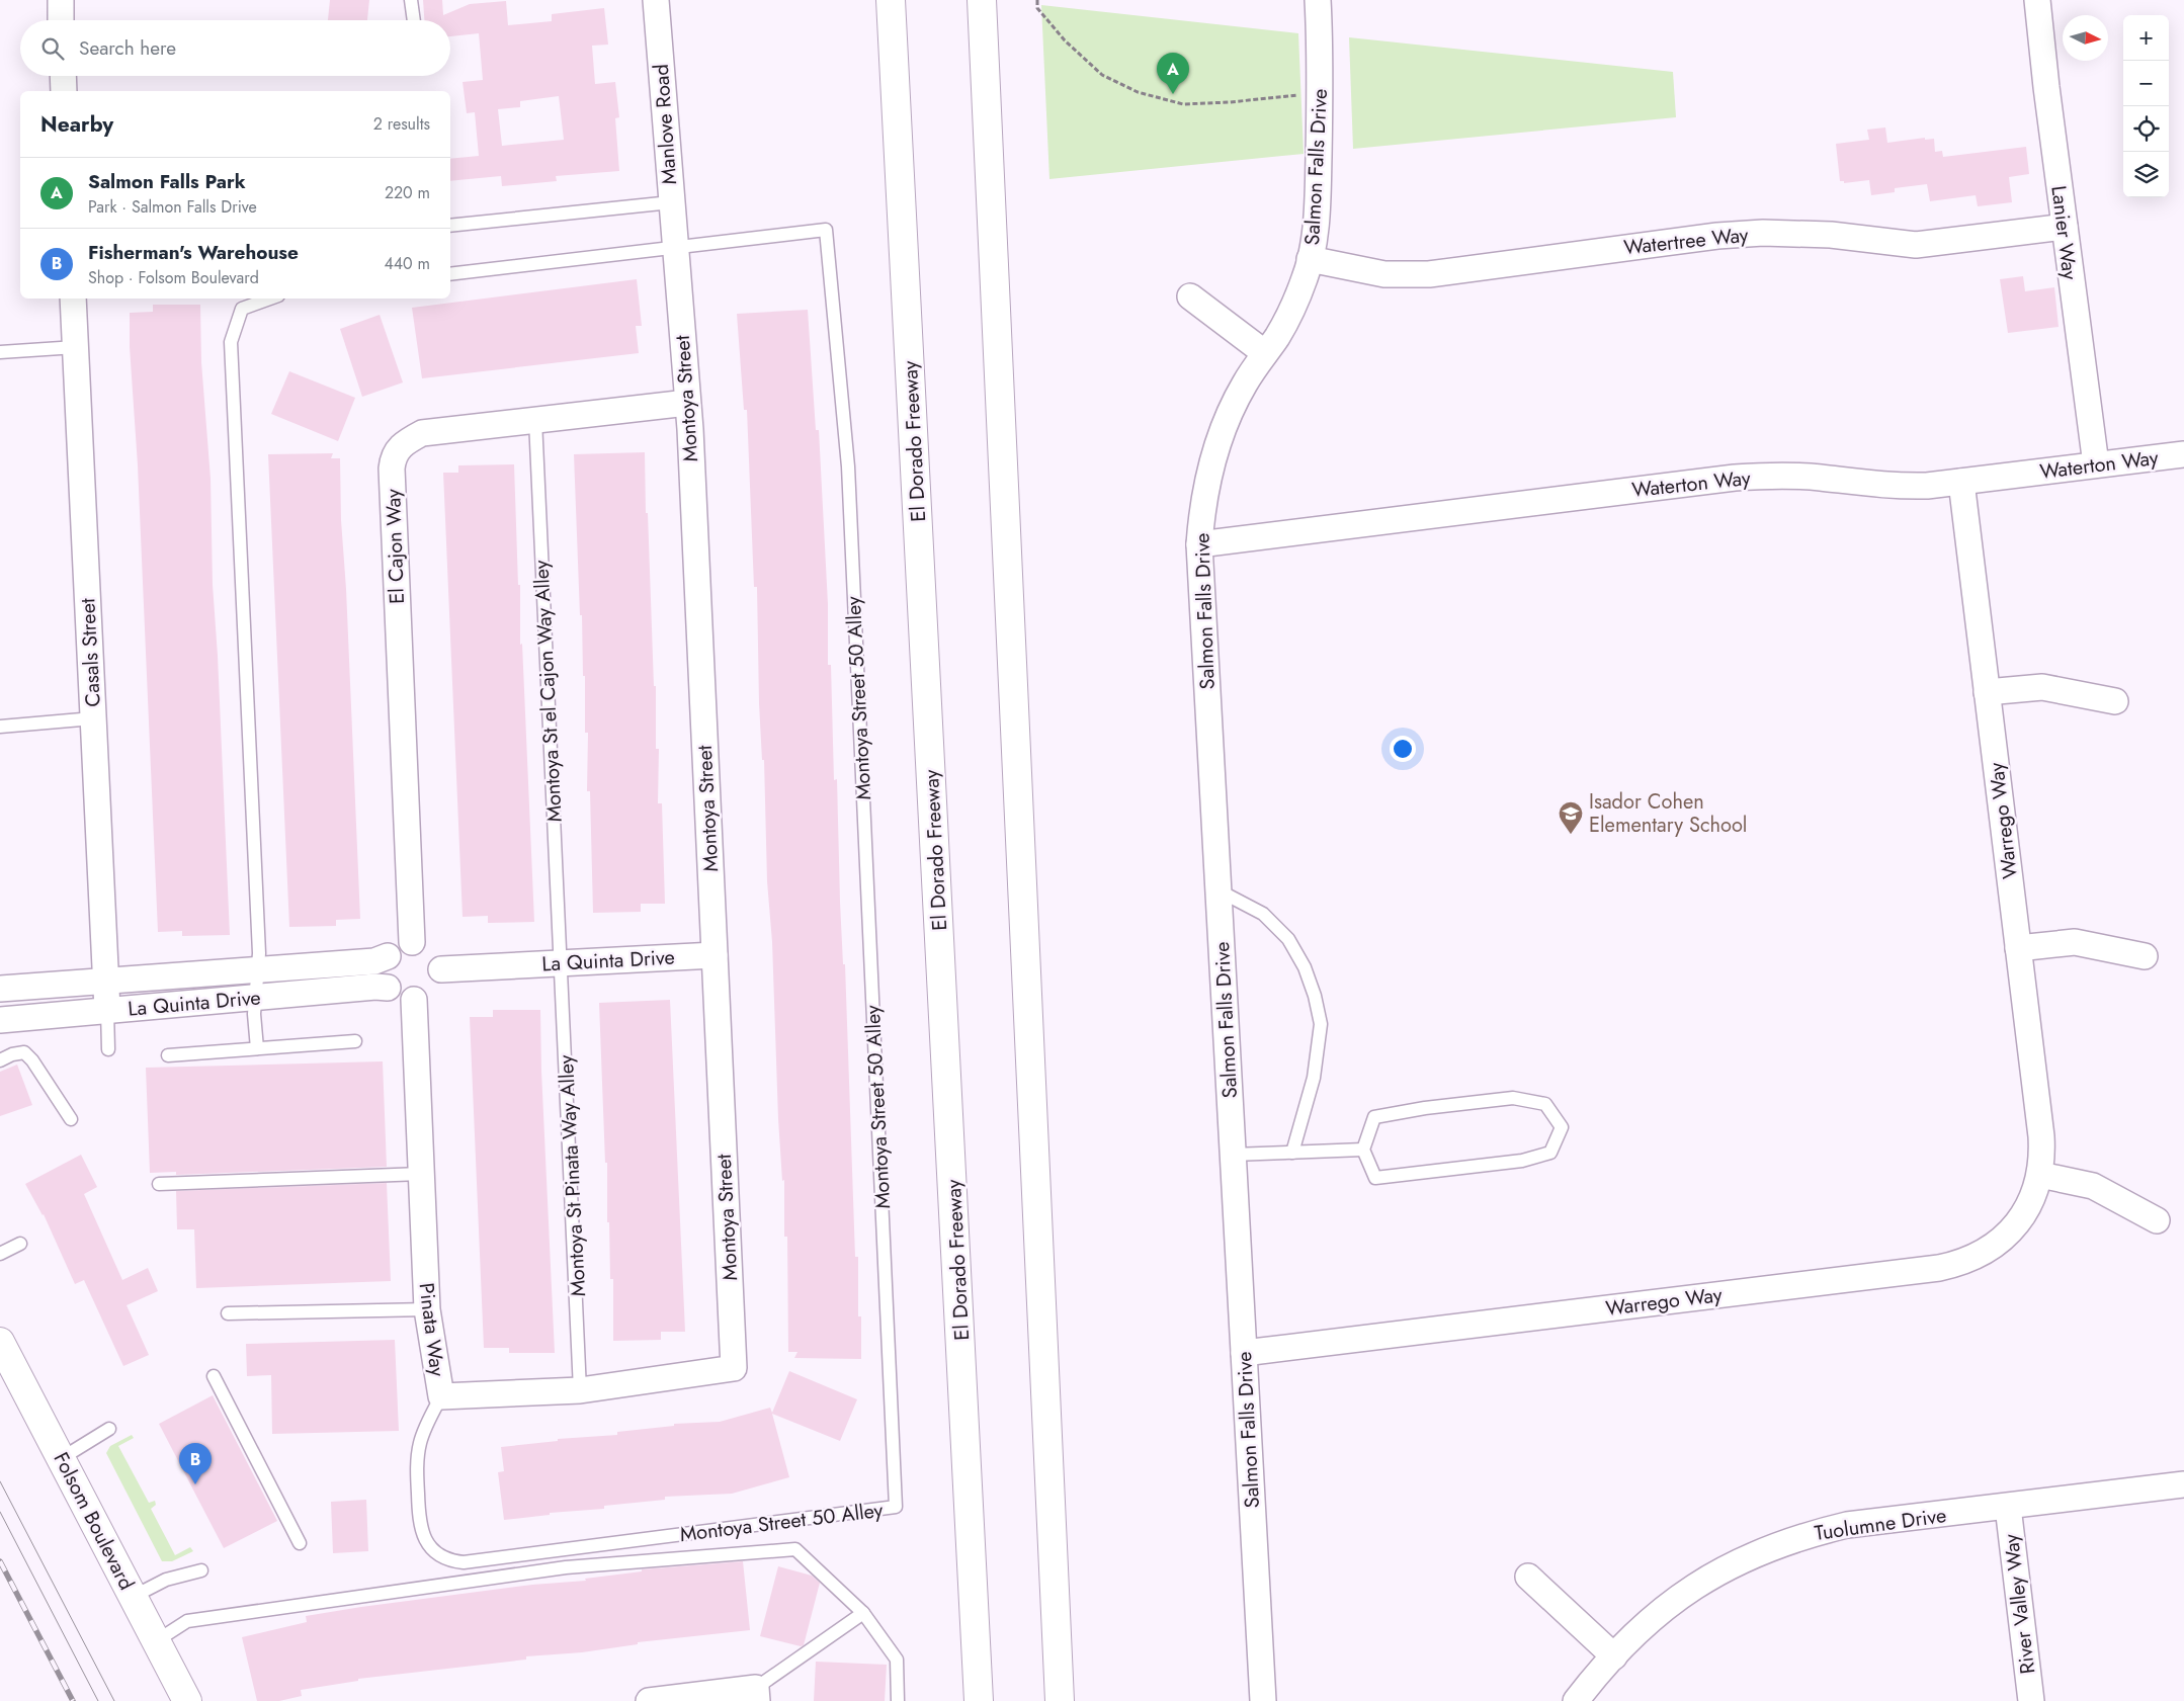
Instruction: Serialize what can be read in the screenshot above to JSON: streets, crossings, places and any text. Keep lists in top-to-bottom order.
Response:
{
  "streets": {
    "main road": ["El Dorado Freeway", "Folsom Boulevard"],
    "street": [
      "Manlove Road",
      "Salmon Falls Drive",
      "Lanier Way",
      "Watertree Way",
      "Montoya Street",
      "Waterton Way",
      "El Cajon Way",
      "Casals Street",
      "Warrego Way",
      "La Quinta Drive",
      "Pinata Way",
      "Tuolumne Drive",
      "River Valley Way"
    ],
    "lane": ["Montoya St el Cajon Way Alley", "Montoya Street 50 Alley", "Montoya St Pinata Way Alley"]
  },
  "crossings": [
    ["Manlove Road", "Montoya Street"],
    ["Manlove Road", "Montoya Street 50 Alley"],
    ["Salmon Falls Drive", "Watertree Way"],
    ["Salmon Falls Drive", "Waterton Way"],
    ["Salmon Falls Drive", "Warrego Way"],
    ["Lanier Way", "Watertree Way"],
    ["Lanier Way", "Waterton Way"],
    ["Montoya Street", "El Cajon Way"],
    ["Montoya Street", "Montoya Street 50 Alley"],
    ["Montoya Street", "La Quinta Drive"],
    ["Montoya Street", "Pinata Way"],
    ["Waterton Way", "Warrego Way"],
    ["El Cajon Way", "Montoya St el Cajon Way Alley"],
    ["El Cajon Way", "La Quinta Drive"],
    ["El Cajon Way", "Pinata Way"],
    ["Casals Street", "La Quinta Drive"],
    ["Montoya St el Cajon Way Alley", "La Quinta Drive"],
    ["Montoya St el Cajon Way Alley", "Montoya St Pinata Way Alley"],
    ["Montoya Street 50 Alley", "Pinata Way"],
    ["La Quinta Drive", "Montoya St Pinata Way Alley"],
    ["La Quinta Drive", "Pinata Way"],
    ["Montoya St Pinata Way Alley", "Pinata Way"],
    ["Tuolumne Drive", "River Valley Way"]
  ],
  "places": {
    "school or university": ["Isador Cohen Elementary School"]
  },
  "north": "right",
  "page": {
    "map_buttons": ["+", "−"],
    "search": "Search here",
    "pins": ["A", "B"],
    "heading": ["Nearby", "2 results"],
    "list": [
      {
        "mark": "A",
        "name": "Salmon Falls Park",
        "note": "Park · Salmon Falls Drive",
        "value": "220 m"
      },
      {
        "mark": "B",
        "name": "Fisherman's Warehouse",
        "note": "Shop · Folsom Boulevard",
        "value": "440 m"
      }
    ]
  }
}
